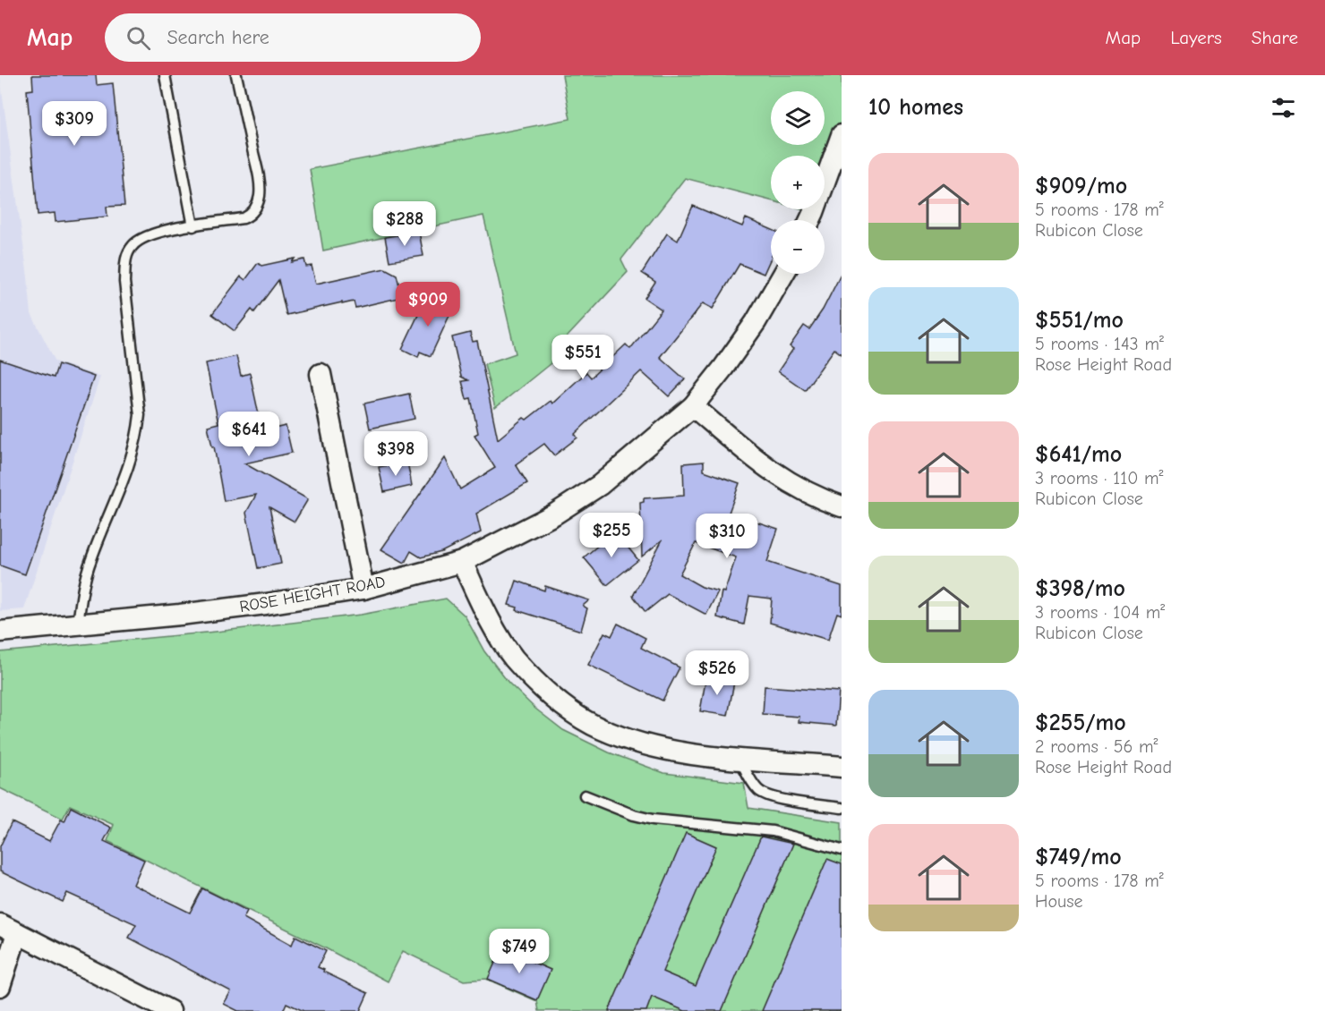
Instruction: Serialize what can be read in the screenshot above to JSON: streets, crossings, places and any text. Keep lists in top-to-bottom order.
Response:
{
  "streets": {
    "street": ["ROSE HEIGHT ROAD"]
  },
  "page": {
    "header": "Map",
    "search": "Search here",
    "nav": ["Map", "Layers", "Share"],
    "heading": "10 homes",
    "map_buttons": ["+", "−"],
    "price": [
      "$309",
      "$288",
      "$909",
      "$551",
      "$641",
      "$398",
      "$255",
      "$310",
      "$526",
      "$749"
    ],
    "list": [
      {
        "name": "$909/mo",
        "note": "5 rooms · 178 m² · Rubicon Close"
      },
      {
        "name": "$551/mo",
        "note": "5 rooms · 143 m² · Rose Height Road"
      },
      {
        "name": "$641/mo",
        "note": "3 rooms · 110 m² · Rubicon Close"
      },
      {
        "name": "$398/mo",
        "note": "3 rooms · 104 m² · Rubicon Close"
      },
      {
        "name": "$255/mo",
        "note": "2 rooms · 56 m² · Rose Height Road"
      },
      {
        "name": "$749/mo",
        "note": "5 rooms · 178 m² · House"
      }
    ]
  }
}
